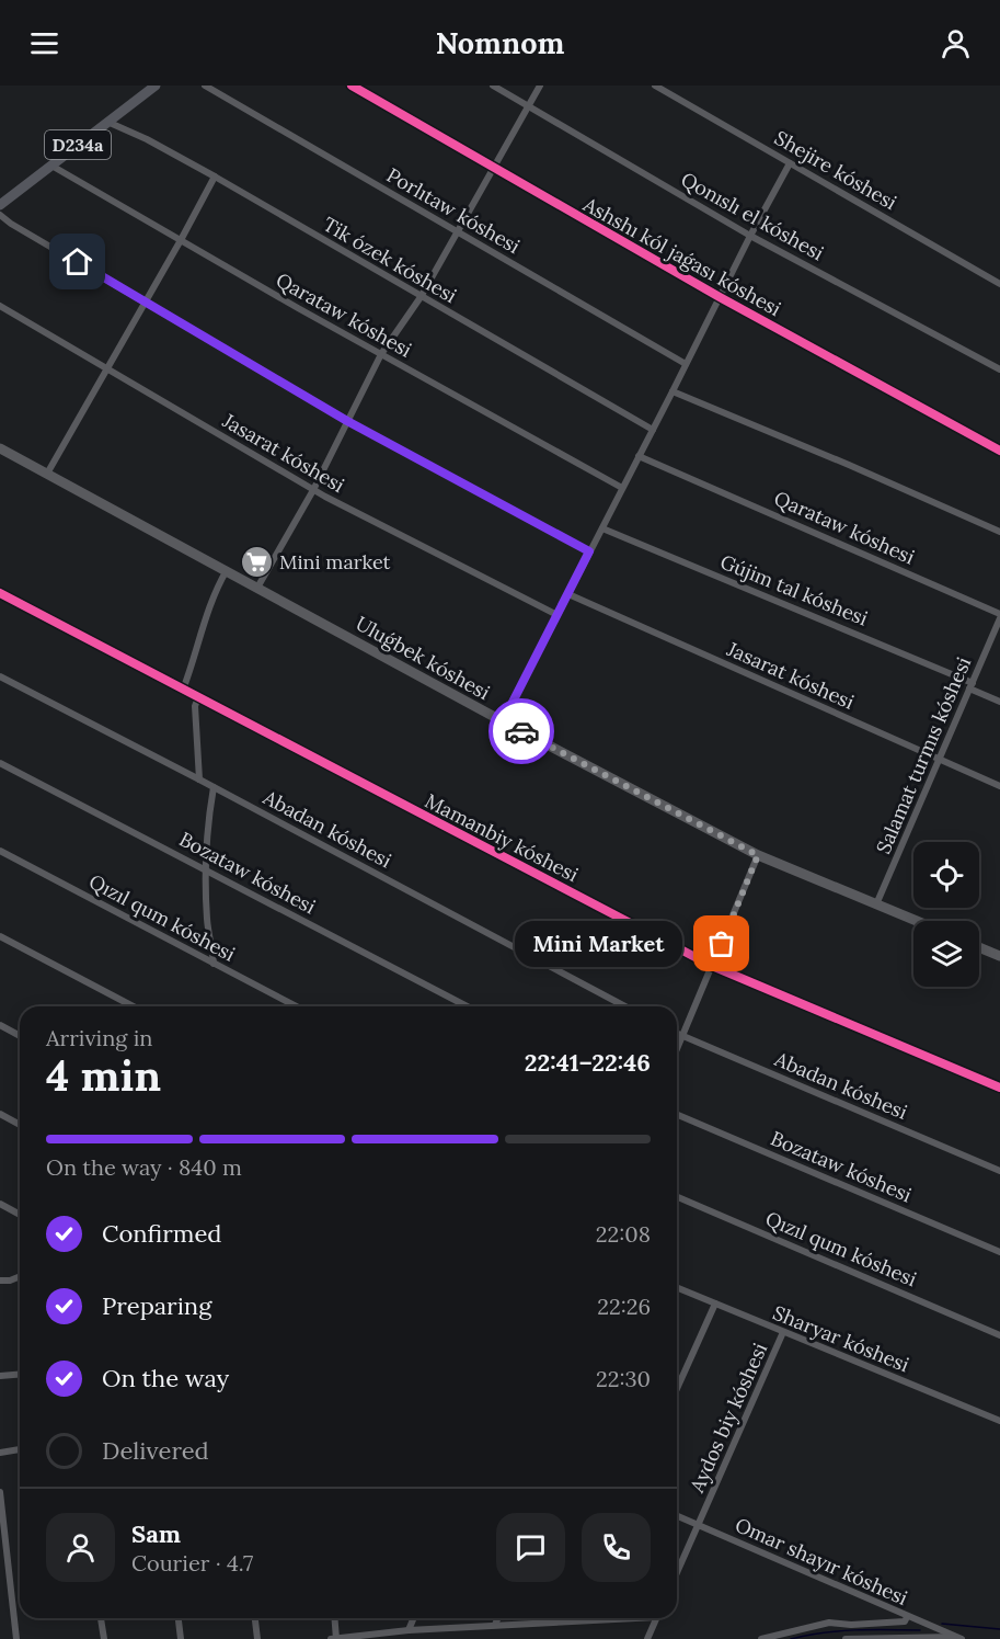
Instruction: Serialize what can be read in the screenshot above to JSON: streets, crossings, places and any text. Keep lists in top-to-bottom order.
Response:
{
  "streets": {
    "main road": ["D234a"],
    "street": [
      "Shejire kóshesi",
      "Porlıtaw kóshesi",
      "Qonıslı el kóshesi",
      "Ashshı kól jaǵası kóshesi",
      "Tik ózek kóshesi",
      "Qarataw kóshesi",
      "Jasarat kóshesi",
      "Gújim tal kóshesi",
      "Uluǵbek kóshesi",
      "Salamat turmıs kóshesi",
      "Abadan kóshesi",
      "Mamanbiy kóshesi",
      "Bozataw kóshesi",
      "Qızıl qum kóshesi",
      "Sharyar kóshesi",
      "Aydos biy kóshesi",
      "Omar shayır kóshesi"
    ]
  },
  "crossings": [
    ["D234a", "Tik ózek kóshesi"],
    ["D234a", "Qarataw kóshesi"],
    ["Qarataw kóshesi", "Salamat turmıs kóshesi"],
    ["Jasarat kóshesi", "Salamat turmıs kóshesi"],
    ["Gújim tal kóshesi", "Salamat turmıs kóshesi"],
    ["Uluǵbek kóshesi", "Salamat turmıs kóshesi"],
    ["Sharyar kóshesi", "Aydos biy kóshesi"],
    ["Aydos biy kóshesi", "Omar shayır kóshesi"]
  ],
  "places": {
    "supermarket": ["Mini market"],
    "other": ["Mini Market"]
  },
  "page": {
    "header": "Nomnom",
    "bubble": "Mini Market",
    "heading": ["4 min", "Arriving in", "22:41–22:46"],
    "panel": ["Sam", "Courier · 4.7"],
    "bar": "On the way · 840 m",
    "list": [
      ["Confirmed", "22:08"],
      ["Preparing", "22:26"],
      ["On the way", "22:30"],
      "Delivered"
    ]
  }
}
